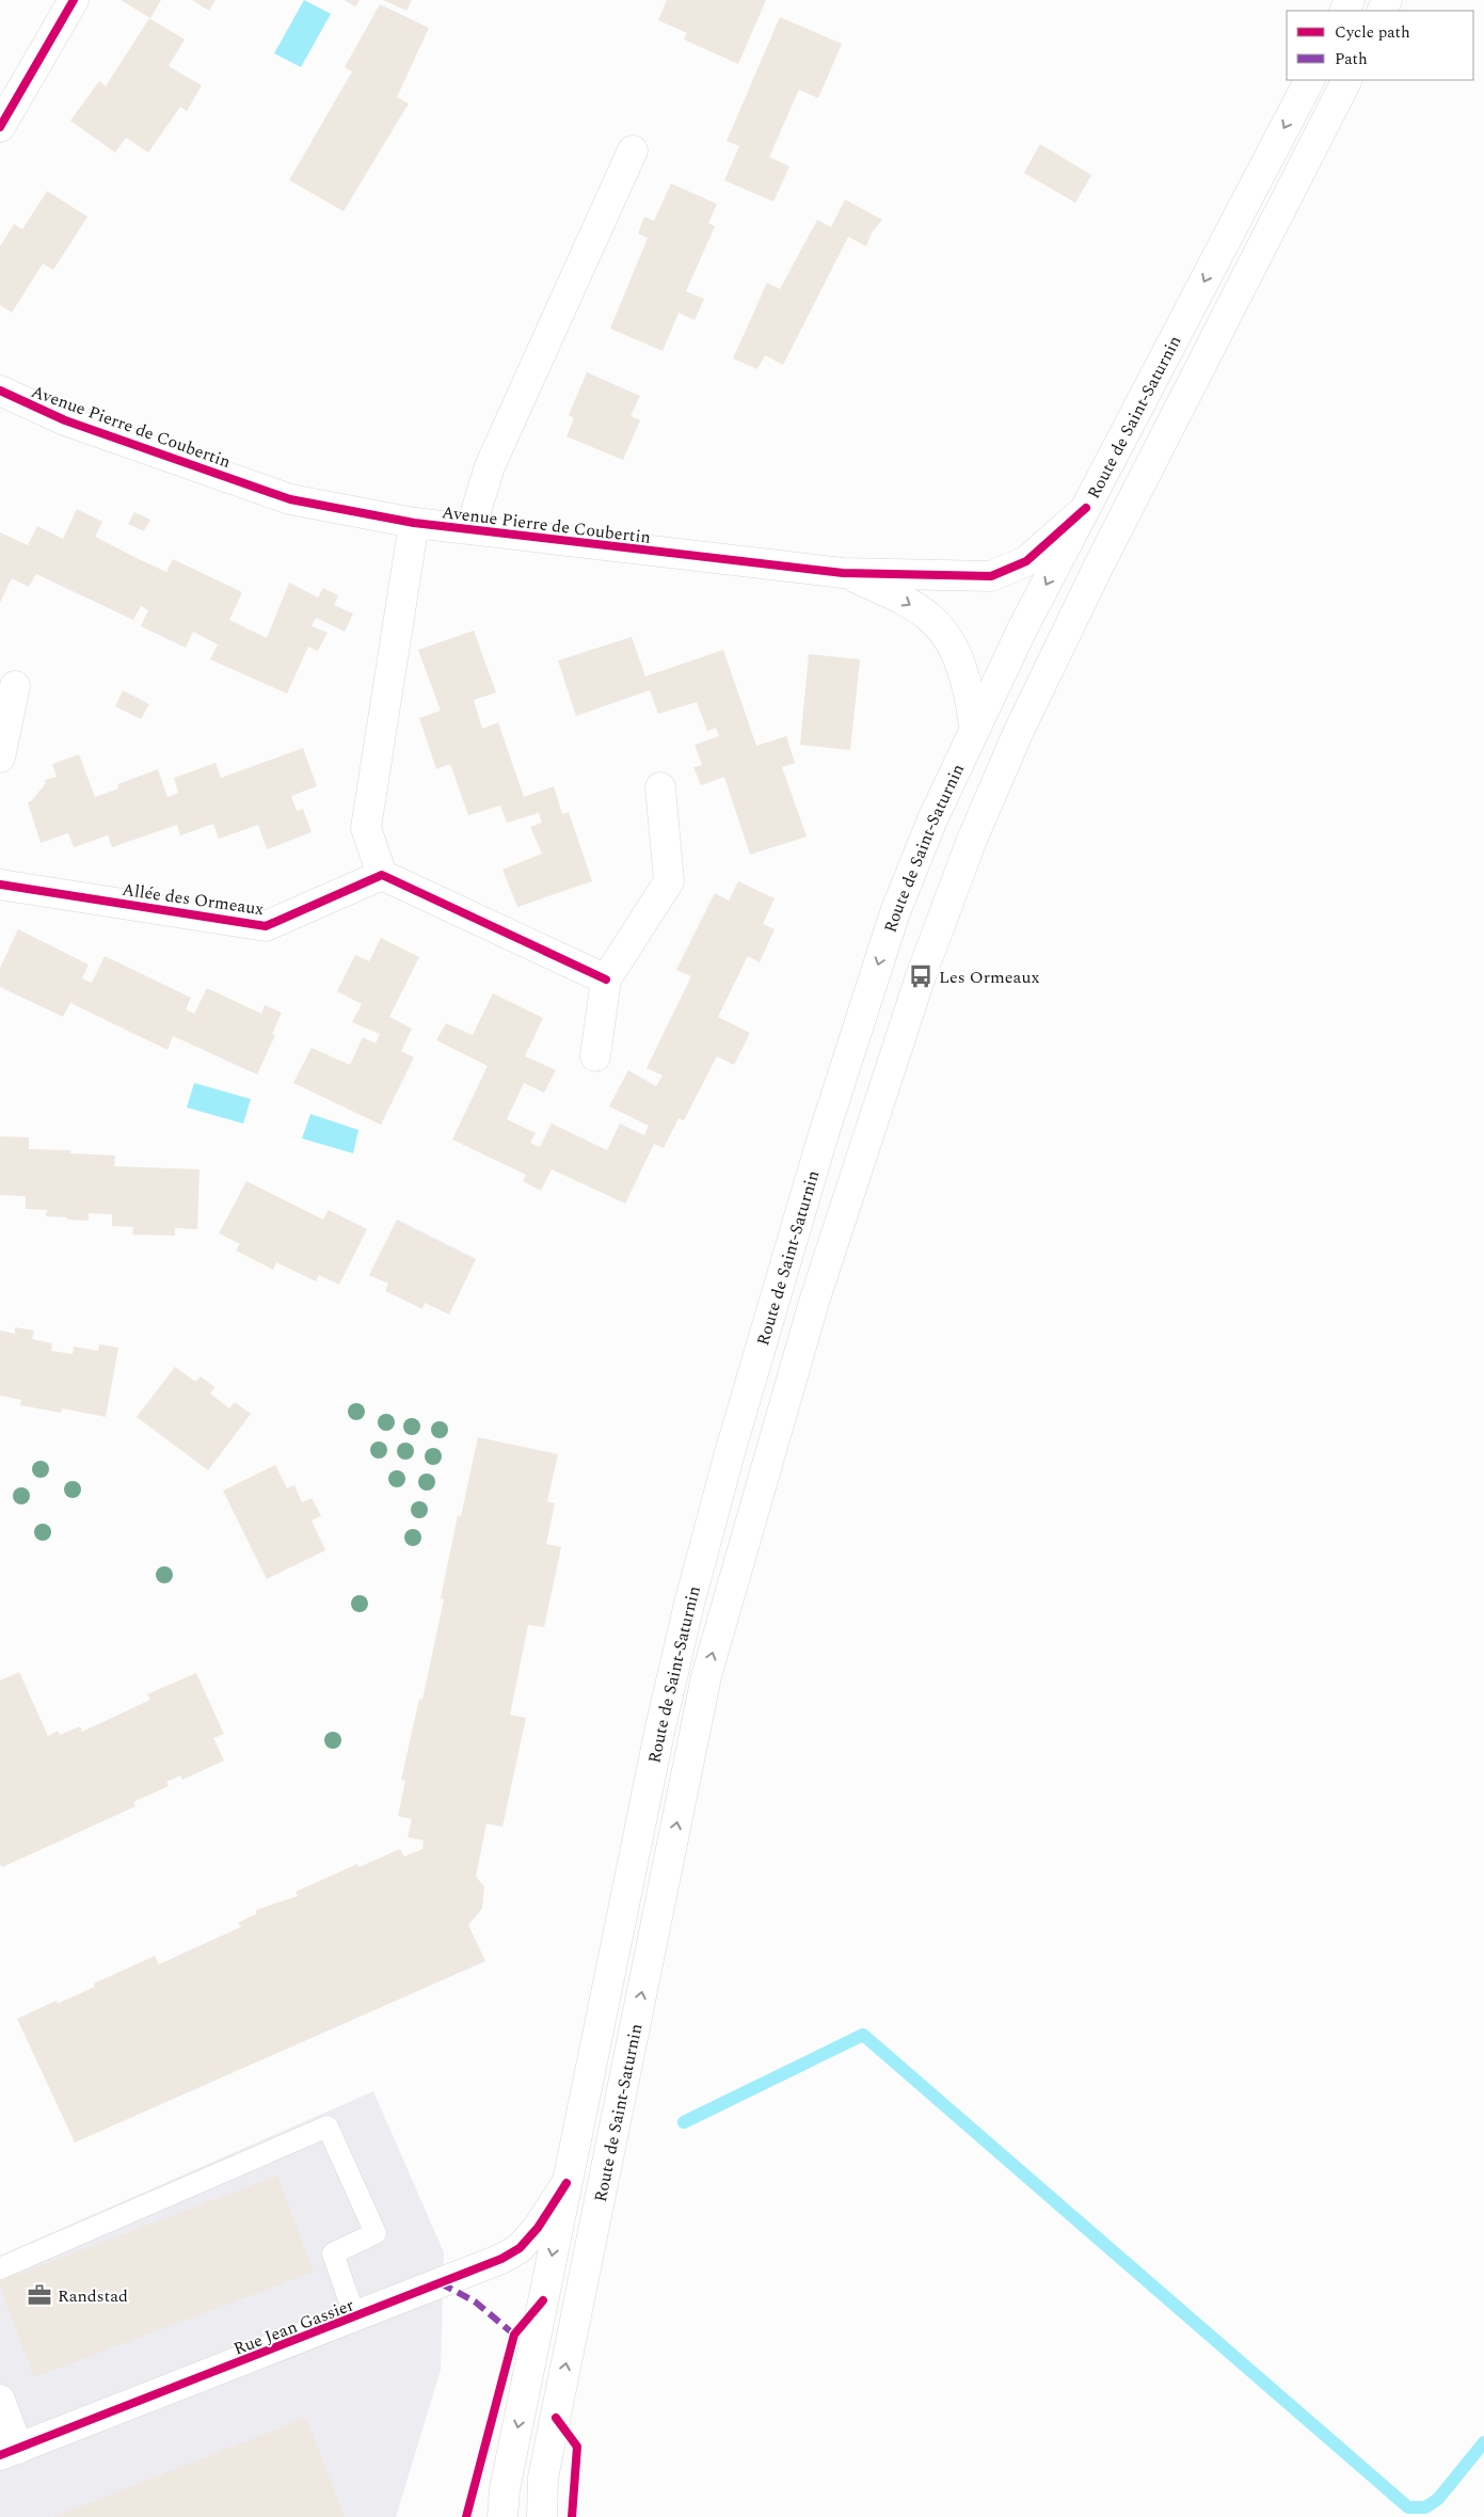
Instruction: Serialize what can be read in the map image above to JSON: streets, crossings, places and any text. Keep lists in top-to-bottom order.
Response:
{
  "streets": {
    "main road": [
      "Route de Saint-Saturnin",
      "Avenue Pierre de Coubertin",
      "Allée des Ormeaux",
      "Rue Jean Gassier"
    ]
  },
  "crossings": [
    ["Route de Saint-Saturnin", "Avenue Pierre de Coubertin"],
    ["Route de Saint-Saturnin", "Rue Jean Gassier"]
  ],
  "places": {
    "bus stop": ["Les Ormeaux"],
    "office": ["Randstad"]
  },
  "legend": ["Cycle path", "Path"]
}
